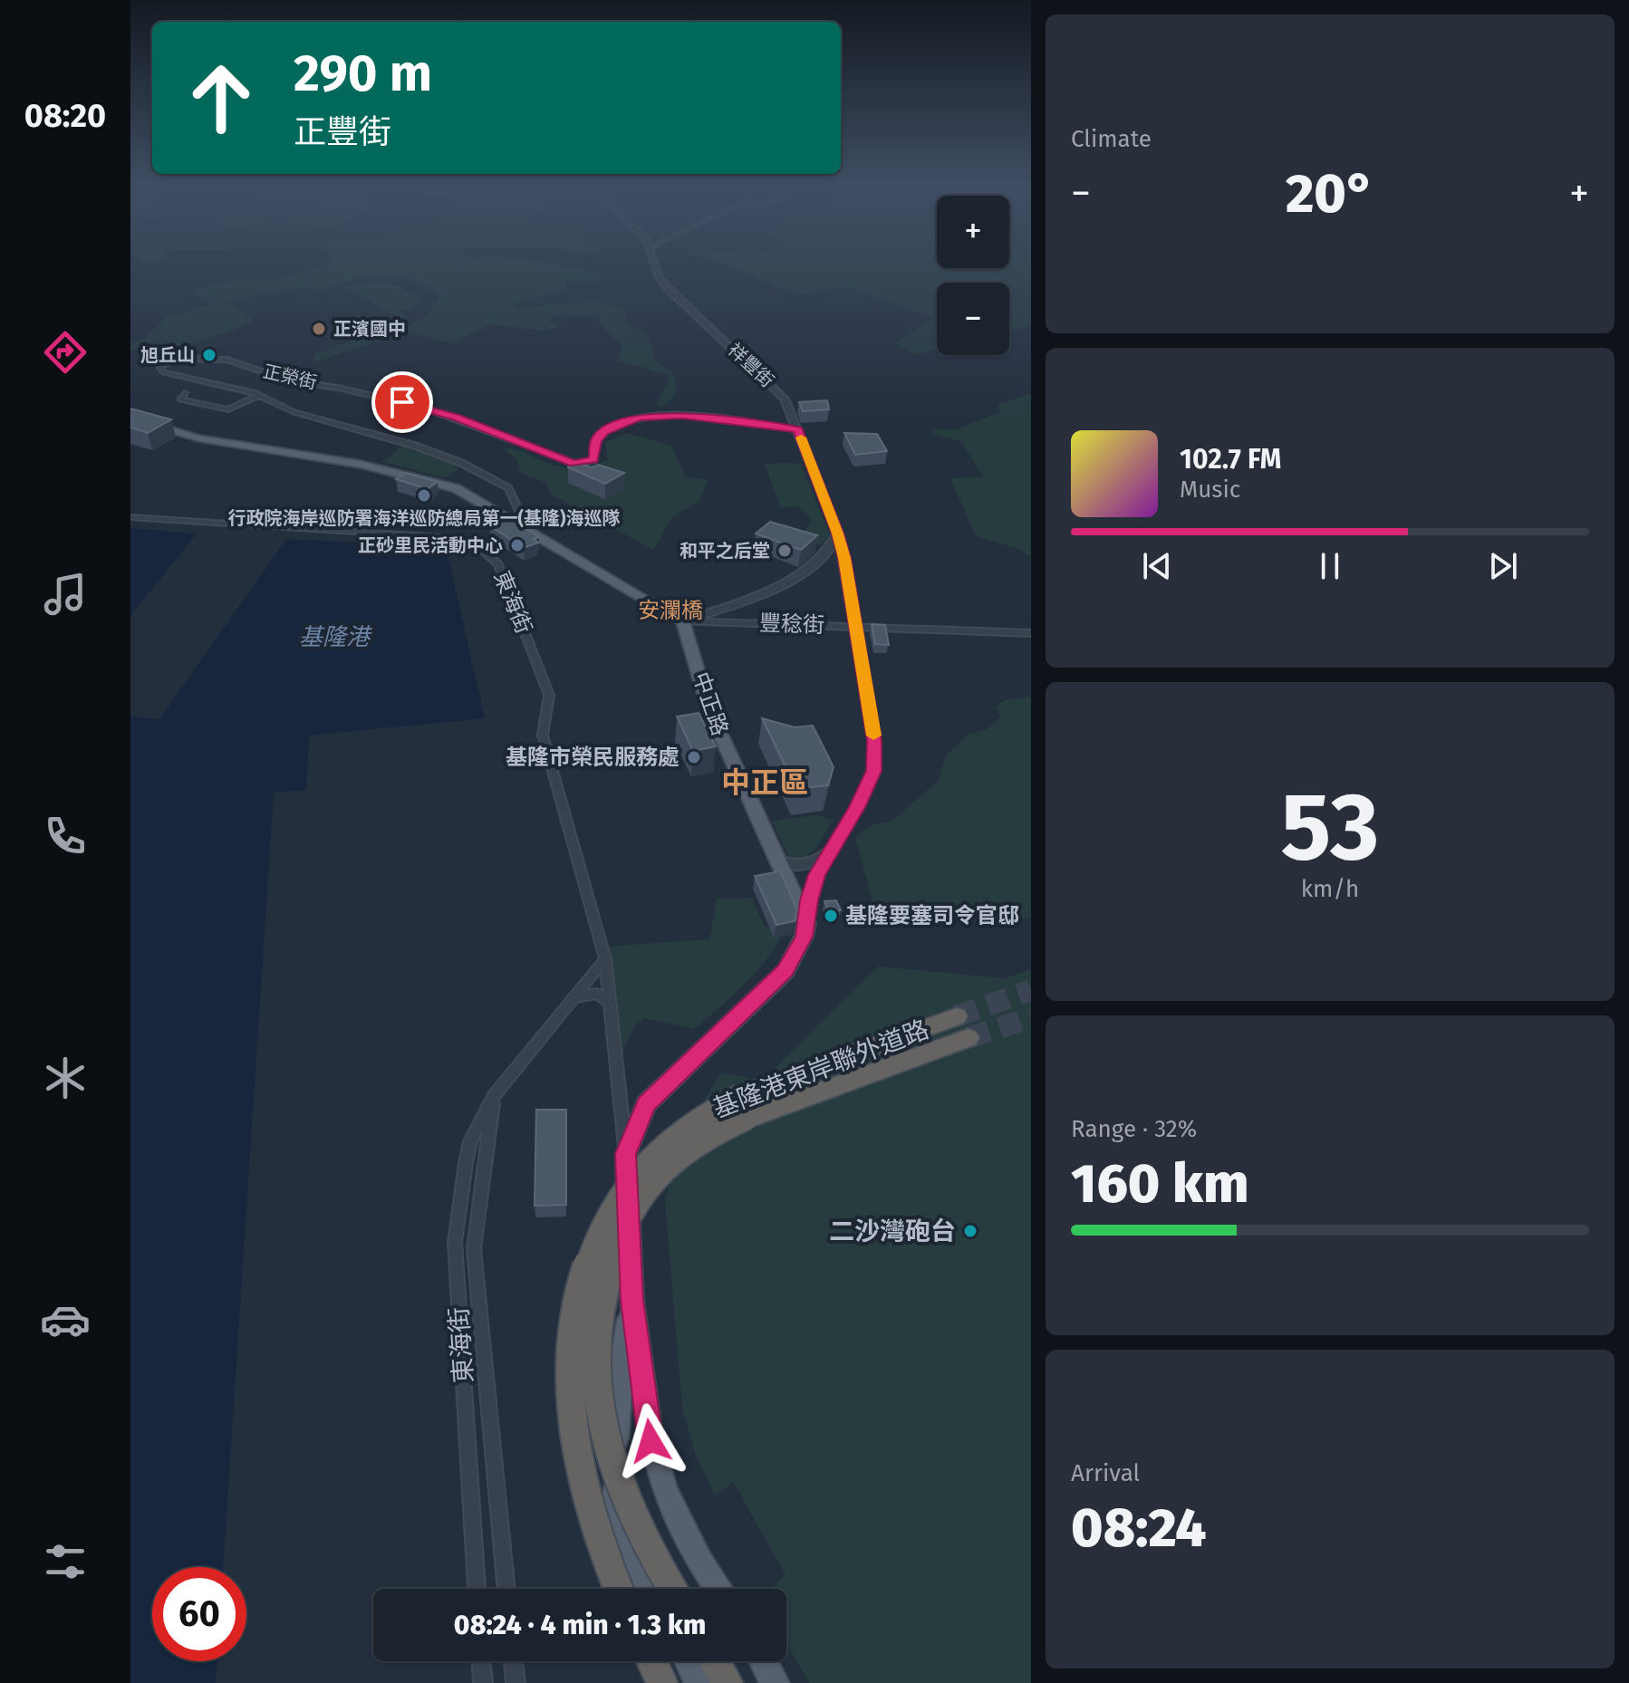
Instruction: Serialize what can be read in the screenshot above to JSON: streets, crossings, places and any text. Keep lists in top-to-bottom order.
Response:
{
  "streets": {
    "highway": ["基隆港東岸聯外道路"],
    "main road": ["中正路"],
    "street": [
      "祥豐街",
      "正榮街",
      "東海街",
      "豐稔街"
    ]
  },
  "crossings": [
    ["祥豐街", "正榮街"],
    ["祥豐街", "豐稔街"],
    ["祥豐街", "中正路"],
    ["豐稔街", "中正路"]
  ],
  "districts": ["安瀾橋", "中正區"],
  "water": ["基隆港"],
  "places": [
    "正濱國中",
    "旭丘山",
    "行政院海岸巡防署海洋巡防總局第一(基隆)海巡隊",
    "正砂里民活動中心",
    "和平之后堂",
    "基隆市榮民服務處",
    "基隆要塞司令官邸",
    "二沙灣砲台"
  ],
  "page": {
    "tabs": "08:20",
    "tile": [
      "Climate",
      ["53", "km/h"],
      ["Range · 32%", "160 km"],
      ["Arrival", "08:24"]
    ],
    "turn": ["290 m", "正豐街"],
    "heat": ["−", "20°", "+"],
    "map_buttons": ["+", "−"],
    "song": ["102.7 FM", "Music"],
    "limit": "60",
    "trip": "08:24 · 4 min · 1.3 km"
  }
}
